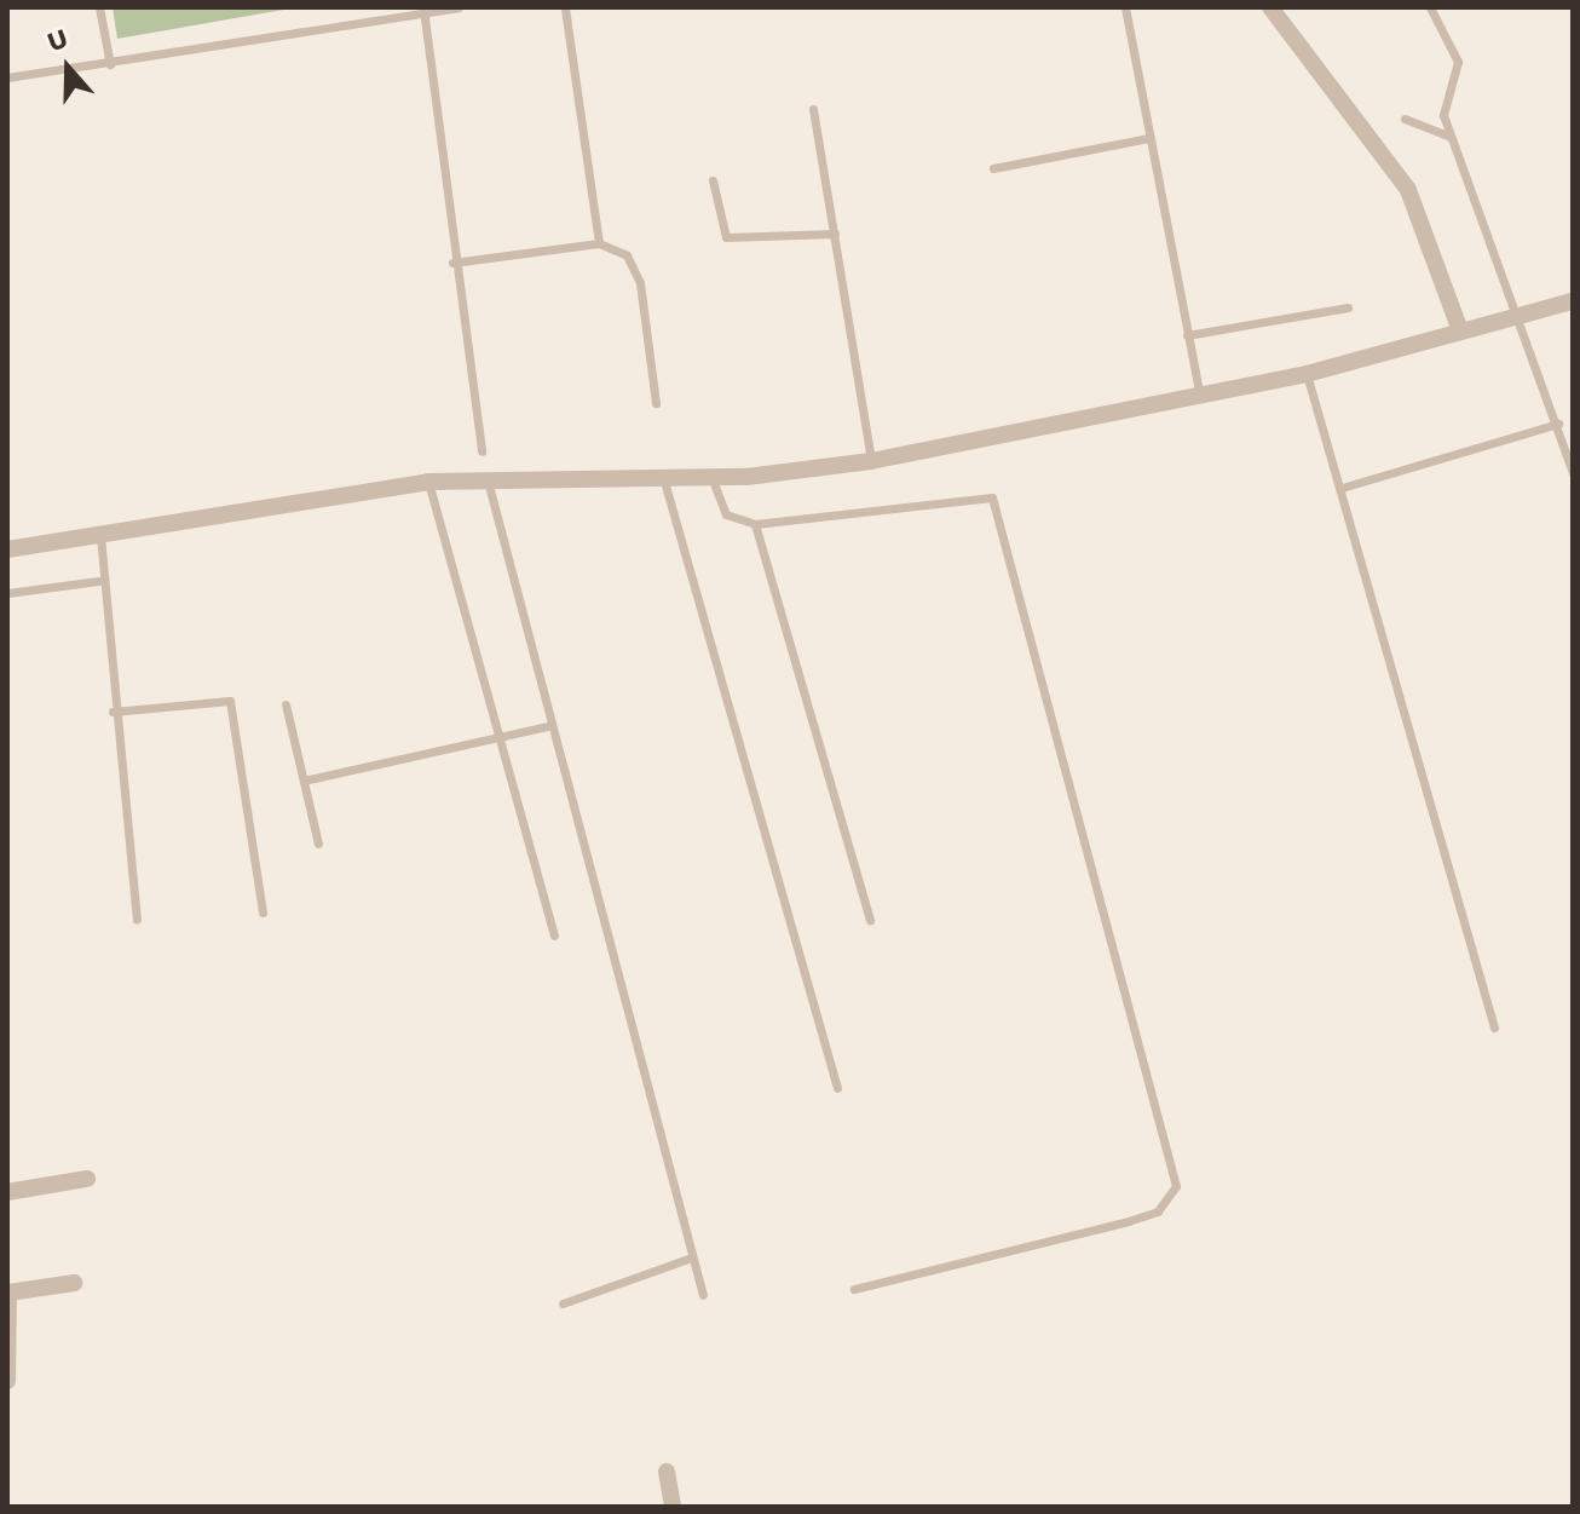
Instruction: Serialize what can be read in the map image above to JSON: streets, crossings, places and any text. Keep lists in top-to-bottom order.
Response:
{
  "north": "top"
}
